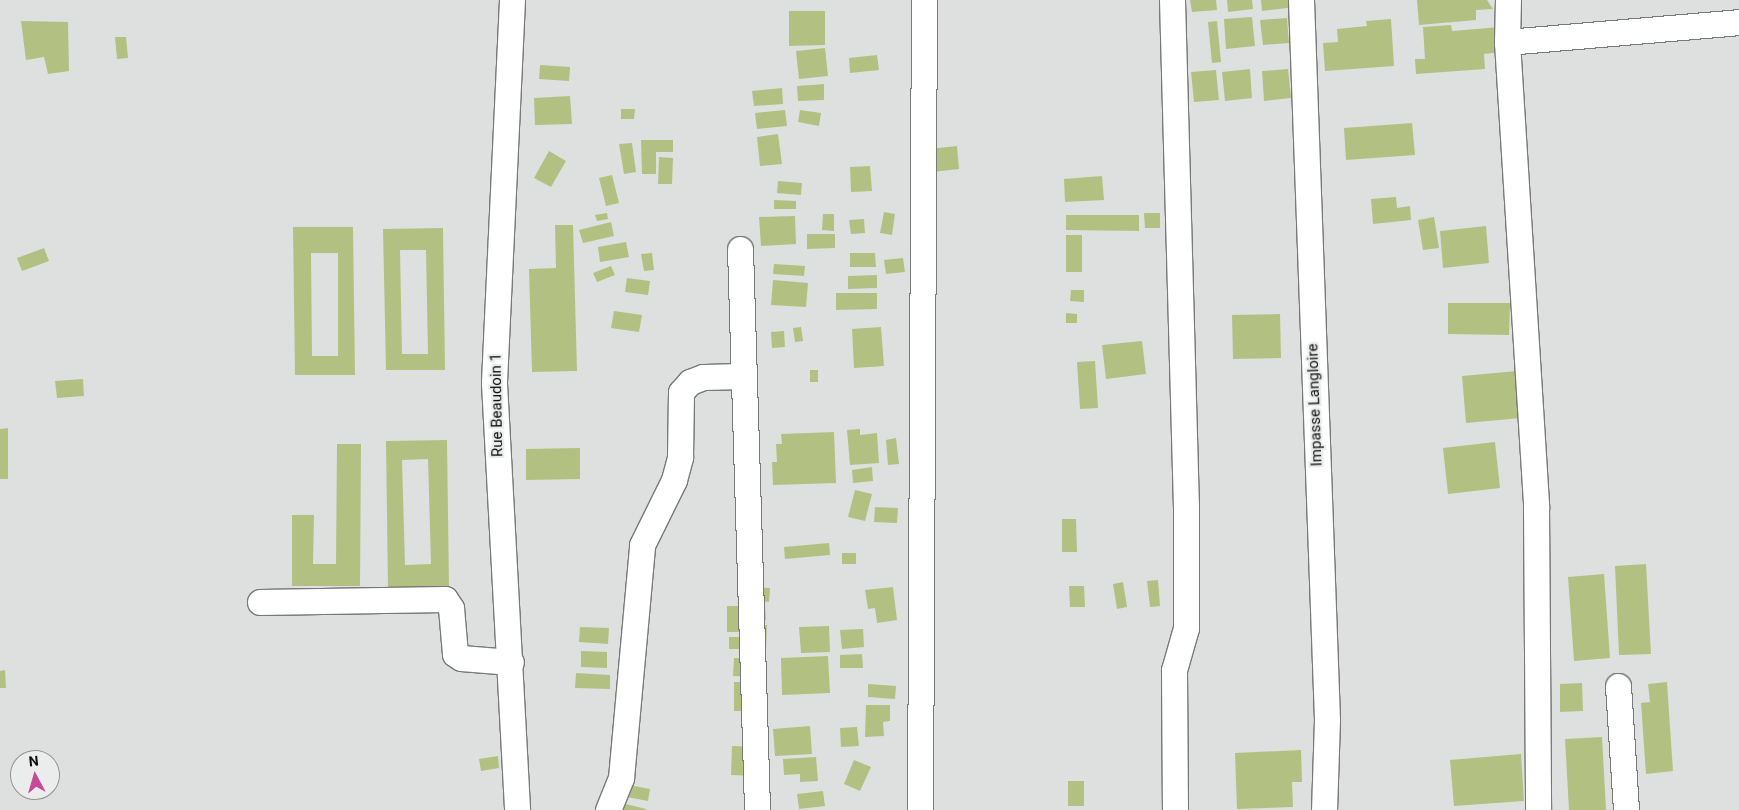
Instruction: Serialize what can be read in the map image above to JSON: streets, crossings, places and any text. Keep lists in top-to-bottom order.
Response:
{
  "streets": {
    "street": ["Rue Beaudoin 1", "Impasse Langloire"]
  },
  "north": "top"
}
